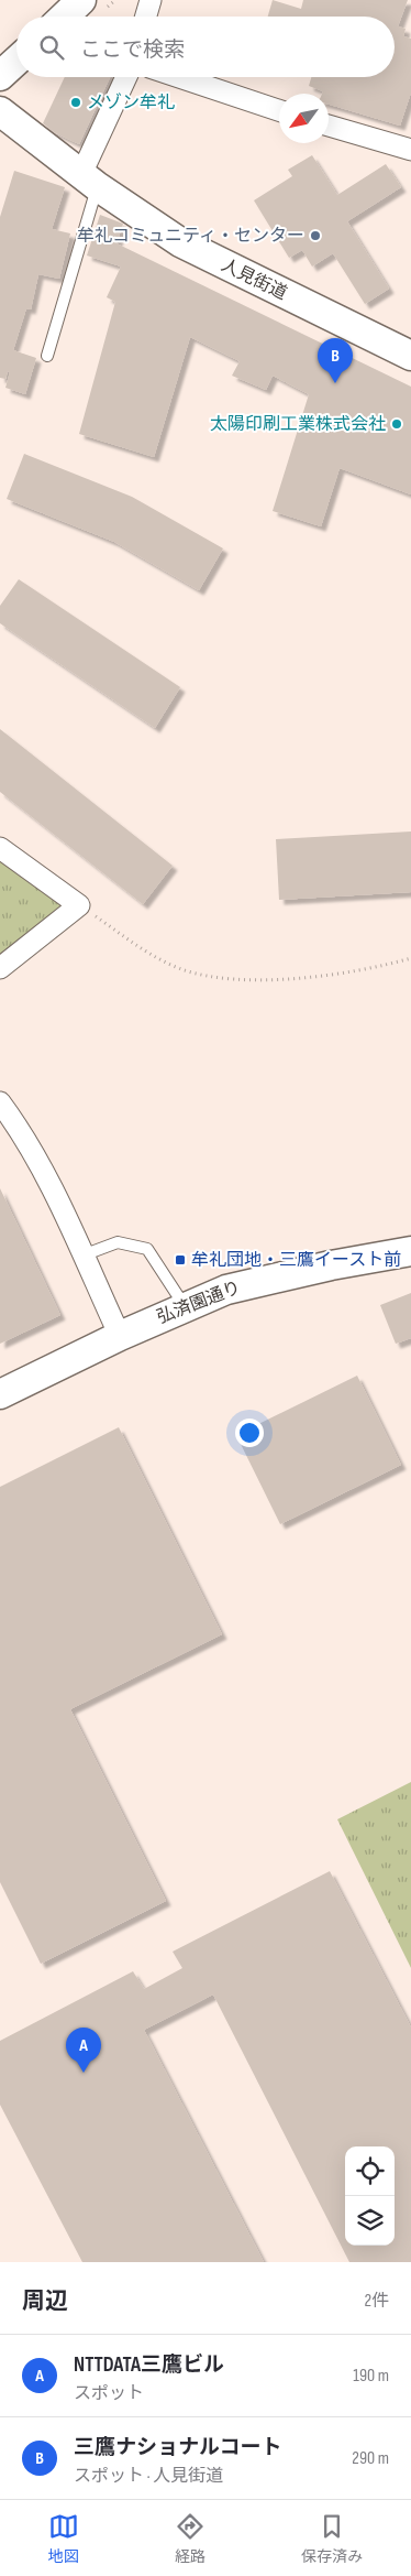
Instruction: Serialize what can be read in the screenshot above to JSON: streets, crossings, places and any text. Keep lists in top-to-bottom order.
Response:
{
  "streets": {
    "street": ["人見街道", "弘済園通り"]
  },
  "places": {
    "other": ["メゾン牟礼", "牟礼コミュニティ・センター", "太陽印刷工業株式会社"],
    "transit": ["牟礼団地・三鷹イースト前"]
  },
  "north": "bottom left",
  "page": {
    "search": "ここで検索",
    "pins": ["B", "A"],
    "heading": ["周辺", "2件"],
    "list": [
      {
        "mark": "A",
        "name": "NTTDATA三鷹ビル",
        "note": "スポット",
        "value": "190 m"
      },
      {
        "mark": "B",
        "name": "三鷹ナショナルコート",
        "note": "スポット · 人見街道",
        "value": "290 m"
      }
    ],
    "nav": ["地図", "経路", "保存済み"]
  }
}
